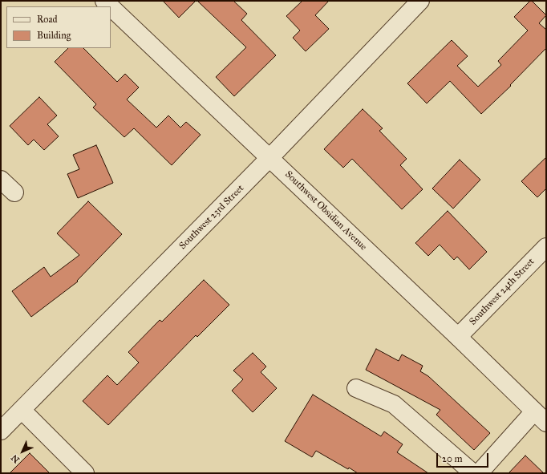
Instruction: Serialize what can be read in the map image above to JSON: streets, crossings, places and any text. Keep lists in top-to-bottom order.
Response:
{
  "streets": {
    "street": ["Southwest Obsidian Avenue", "Southwest 23rd Street", "Southwest 24th Street"]
  },
  "crossings": [
    ["Southwest Obsidian Avenue", "Southwest 23rd Street"],
    ["Southwest Obsidian Avenue", "Southwest 24th Street"]
  ],
  "legend": ["Road", "Building"],
  "scale_bar": "20 m",
  "north": "bottom left"
}
